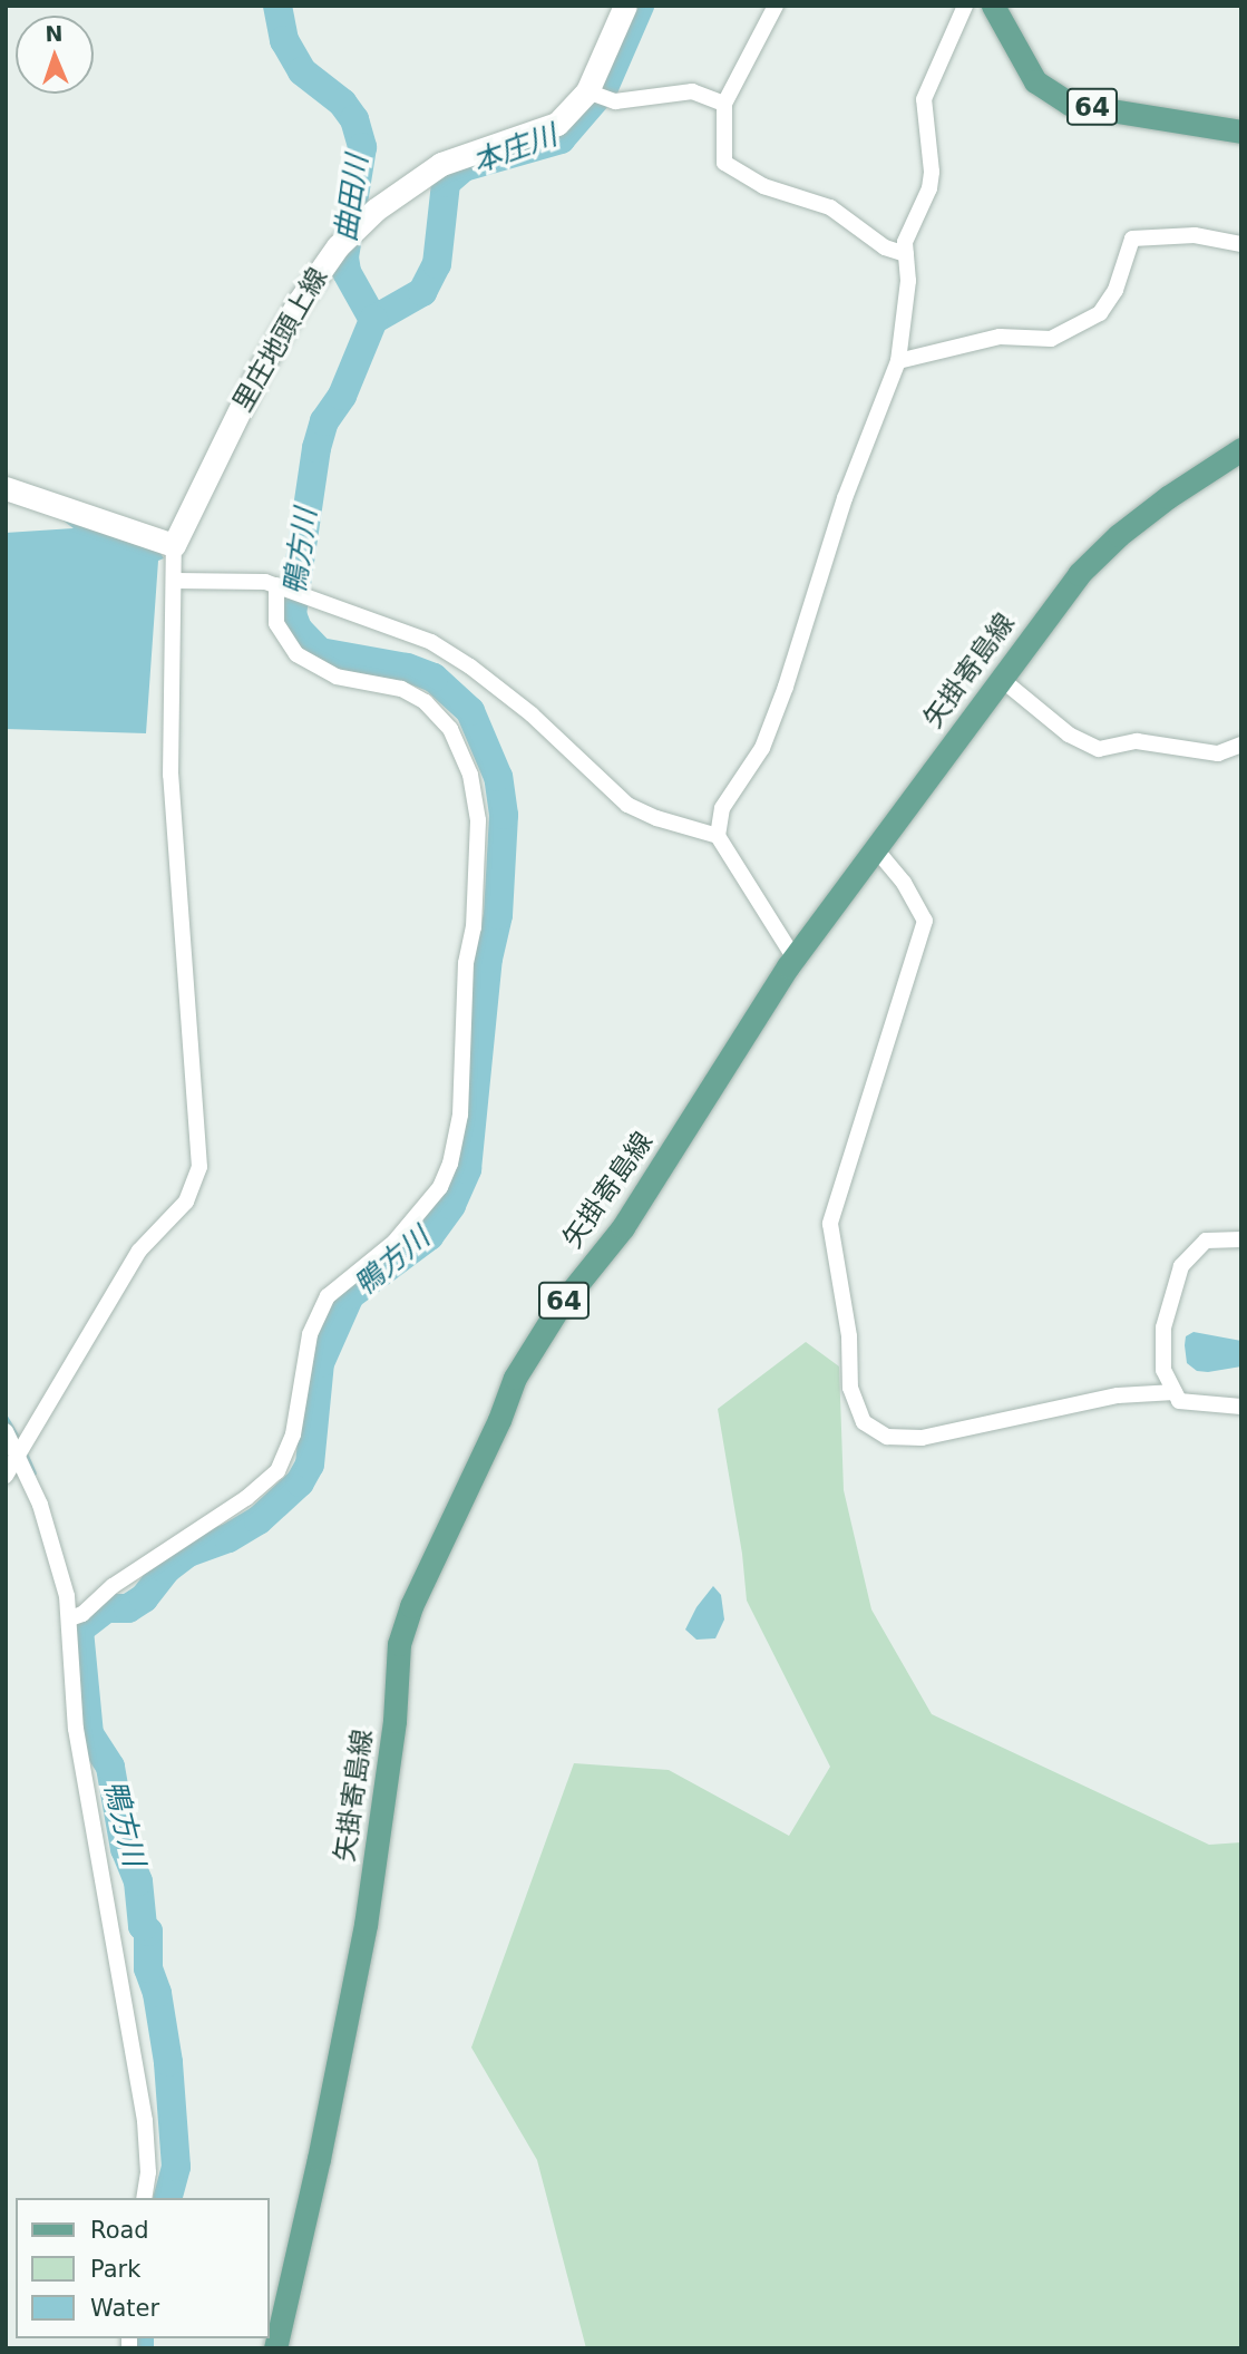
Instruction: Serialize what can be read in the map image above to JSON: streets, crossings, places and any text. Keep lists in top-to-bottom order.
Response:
{
  "streets": {
    "main road": ["64", "里庄地頭上線", "矢掛寄島線"]
  },
  "water": ["本庄川", "曲田川", "鴨方川"],
  "legend": ["Road", "Park", "Water"],
  "north": "top"
}
